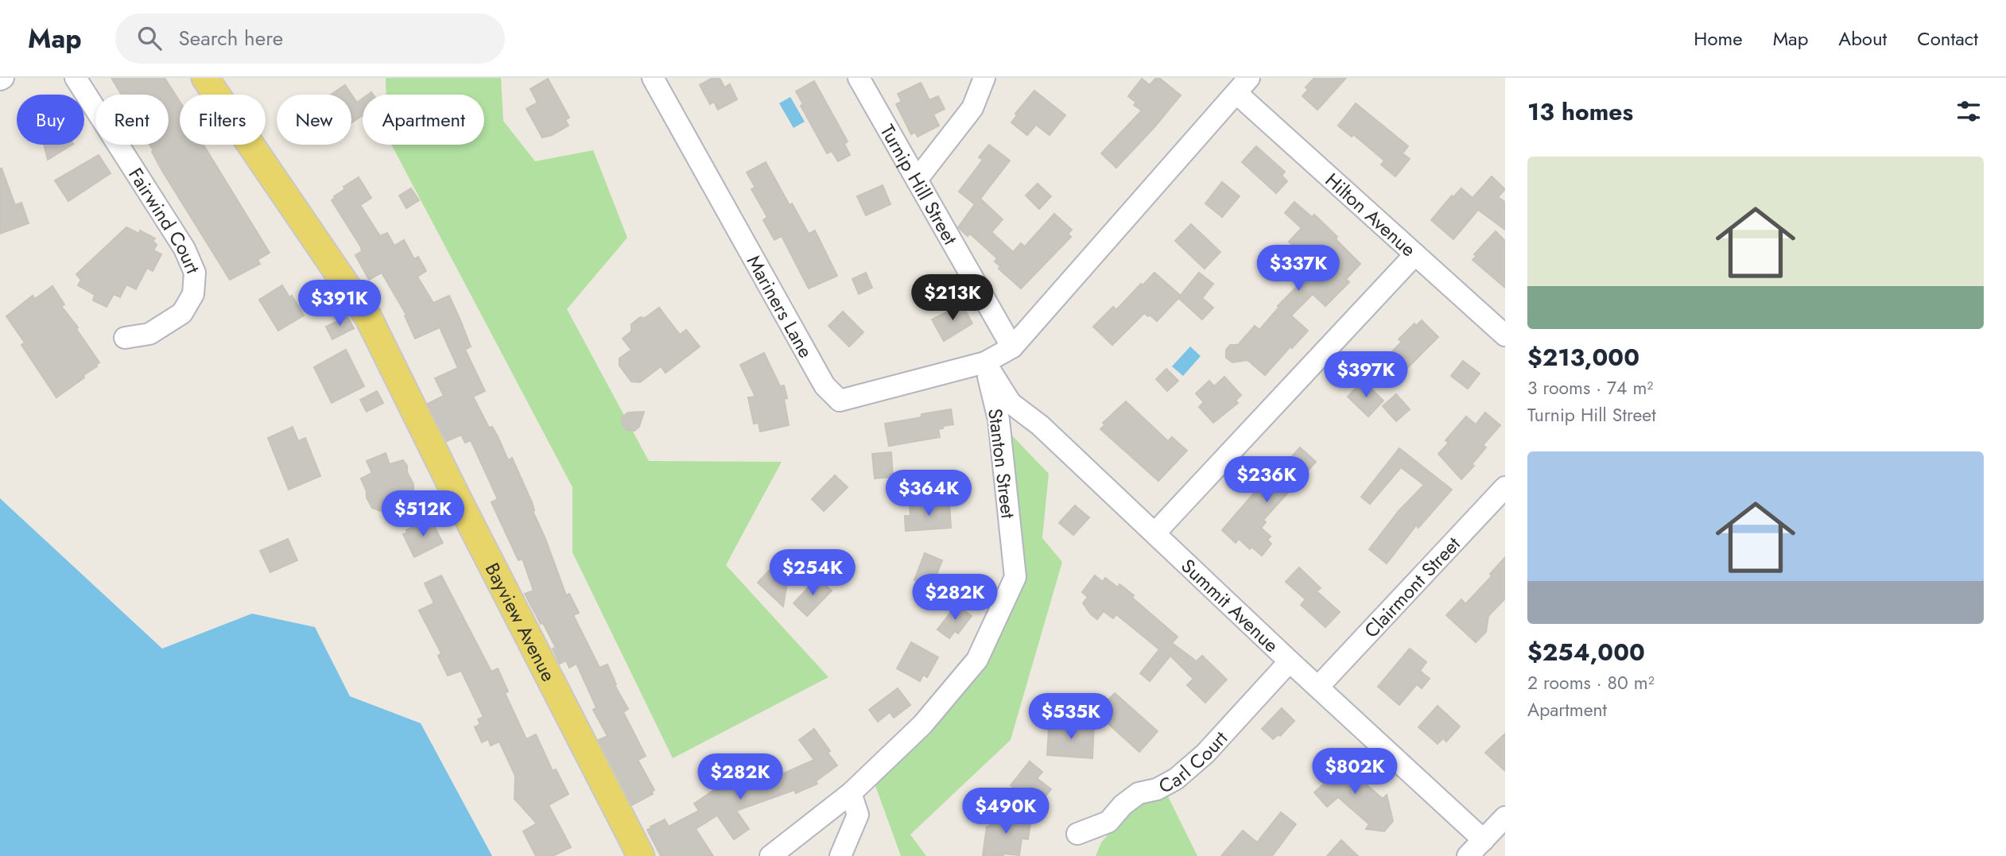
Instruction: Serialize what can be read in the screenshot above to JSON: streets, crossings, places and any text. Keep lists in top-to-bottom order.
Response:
{
  "streets": {
    "main road": ["Bayview Avenue"],
    "street": [
      "Turnip Hill Street",
      "Hilton Avenue",
      "Fairwind Court",
      "Mariners Lane",
      "Stanton Street",
      "Clairmont Street",
      "Summit Avenue",
      "Carl Court"
    ]
  },
  "crossings": [
    ["Mariners Lane", "Stanton Street"],
    ["Mariners Lane", "Summit Avenue"],
    ["Stanton Street", "Summit Avenue"],
    ["Clairmont Street", "Summit Avenue"],
    ["Summit Avenue", "Carl Court"]
  ],
  "page": {
    "header": "Map",
    "search": "Search here",
    "nav": [
      "Home",
      "Map",
      "About",
      "Contact"
    ],
    "heading": "13 homes",
    "chip": [
      "Buy",
      "Rent",
      "Filters",
      "New",
      "Apartment"
    ],
    "list": [
      {
        "name": "$213,000",
        "note": "3 rooms · 74 m² · Turnip Hill Street"
      },
      {
        "name": "$254,000",
        "note": "2 rooms · 80 m² · Apartment"
      }
    ],
    "price": [
      "$337K",
      "$213K",
      "$391K",
      "$397K",
      "$236K",
      "$364K",
      "$512K",
      "$254K",
      "$282K",
      "$535K",
      "$802K",
      "$282K",
      "$490K"
    ]
  }
}
